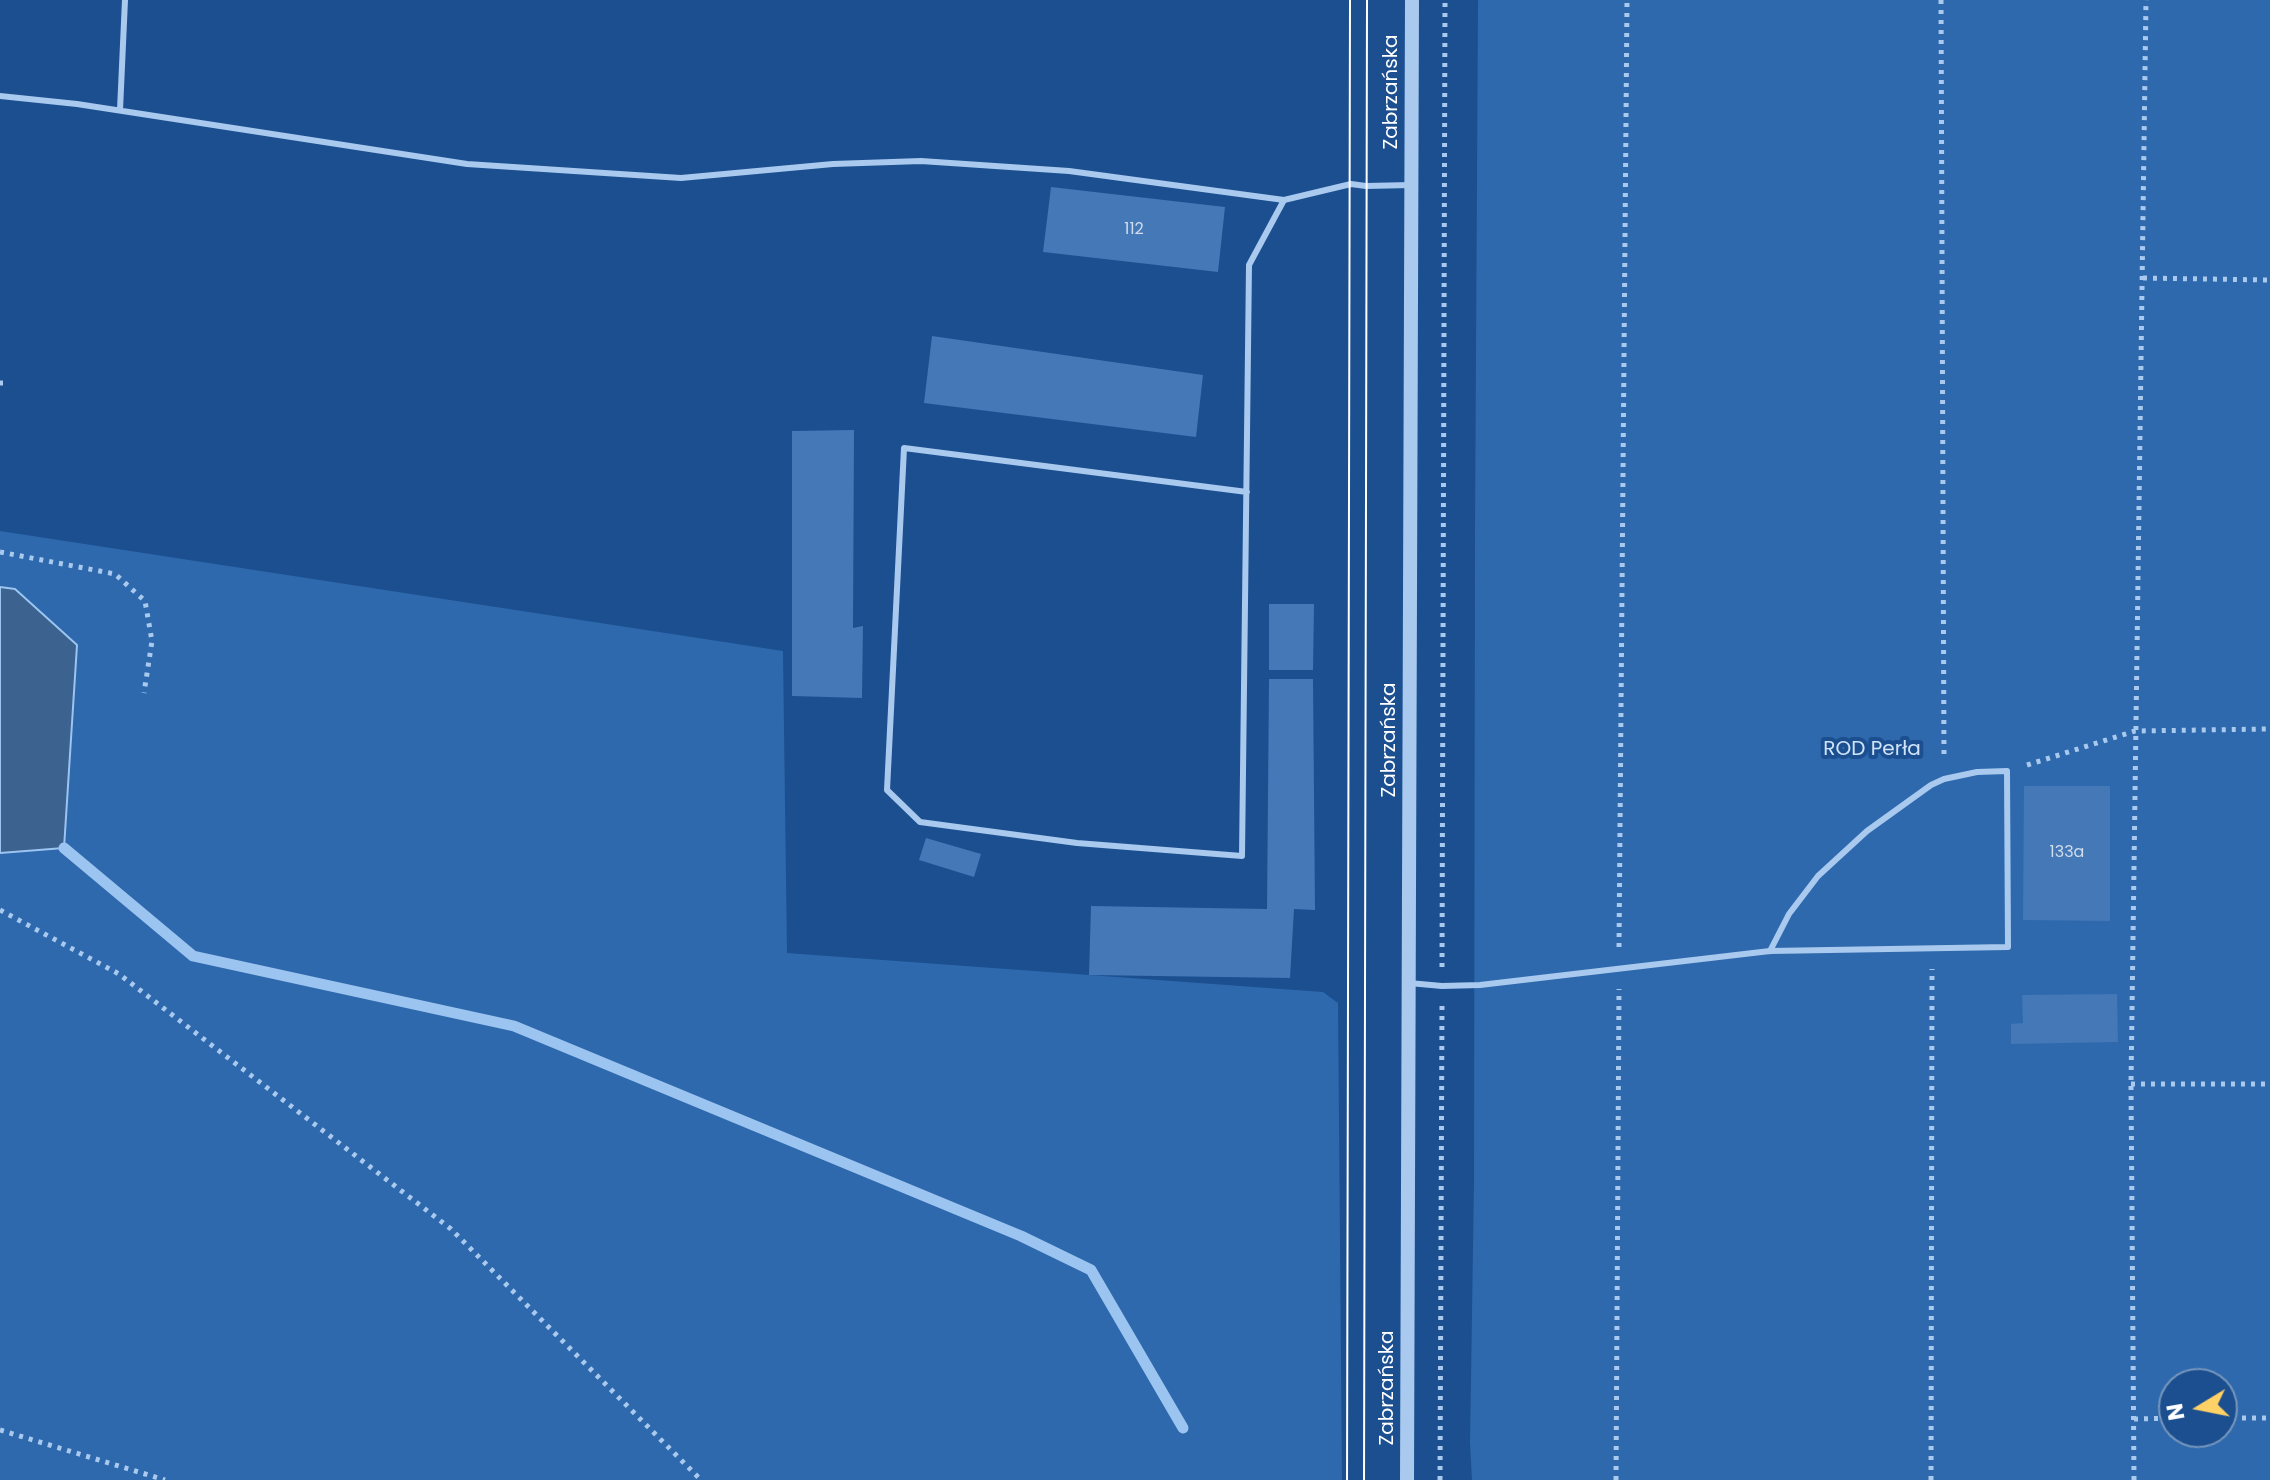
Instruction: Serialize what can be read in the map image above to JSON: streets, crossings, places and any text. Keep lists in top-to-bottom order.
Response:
{
  "streets": {
    "street": ["Zabrzańska"]
  },
  "parks": ["ROD Perła"],
  "house_numbers": ["112", "133a"],
  "north": "left"
}
